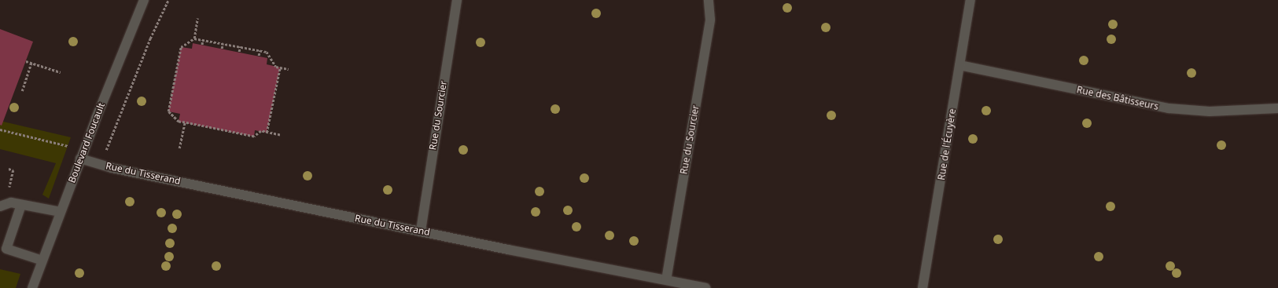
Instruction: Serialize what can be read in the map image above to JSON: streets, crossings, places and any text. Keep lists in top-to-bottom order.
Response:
{
  "streets": {
    "street": [
      "Rue des Bâtisseurs",
      "Rue du Sourcier",
      "Boulevard Foucault",
      "Rue de l'Écuyère",
      "Rue du Tisserand"
    ]
  },
  "crossings": [
    ["Rue des Bâtisseurs", "Rue de l'Écuyère"],
    ["Rue du Sourcier", "Rue du Tisserand"],
    ["Boulevard Foucault", "Rue du Tisserand"]
  ]
}
